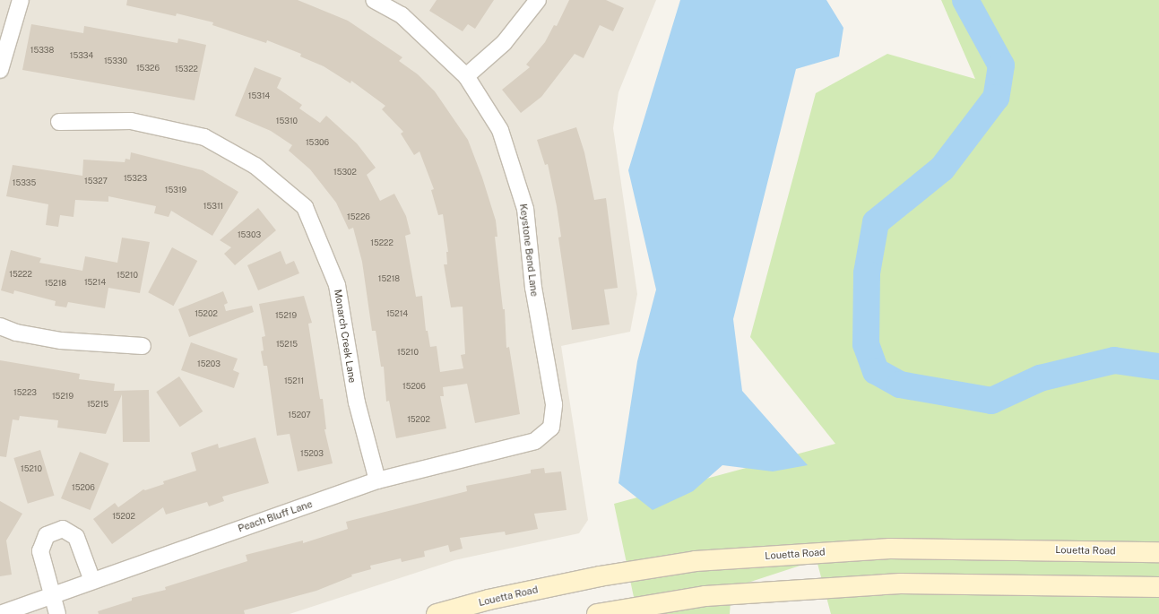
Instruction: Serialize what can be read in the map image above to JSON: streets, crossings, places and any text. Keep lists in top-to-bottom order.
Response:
{
  "streets": {
    "main road": ["Louetta Road"],
    "street": ["Keystone Bend Lane", "Monarch Creek Lane", "Peach Bluff Lane"]
  },
  "crossings": [
    ["Keystone Bend Lane", "Peach Bluff Lane"],
    ["Monarch Creek Lane", "Peach Bluff Lane"]
  ],
  "house_numbers": [
    "15338",
    "15334",
    "15330",
    "15326",
    "15322",
    "15314",
    "15310",
    "15306",
    "15302",
    "15323",
    "15327",
    "15335",
    "15319",
    "15311",
    "15226",
    "15303",
    "15222",
    "15222",
    "15210",
    "15218",
    "15214",
    "15218",
    "15202",
    "15214",
    "15219",
    "15215",
    "15210",
    "15203",
    "15211",
    "15206",
    "15223",
    "15219",
    "15215",
    "15207",
    "15202",
    "15203",
    "15210",
    "15206",
    "15202"
  ]
}
